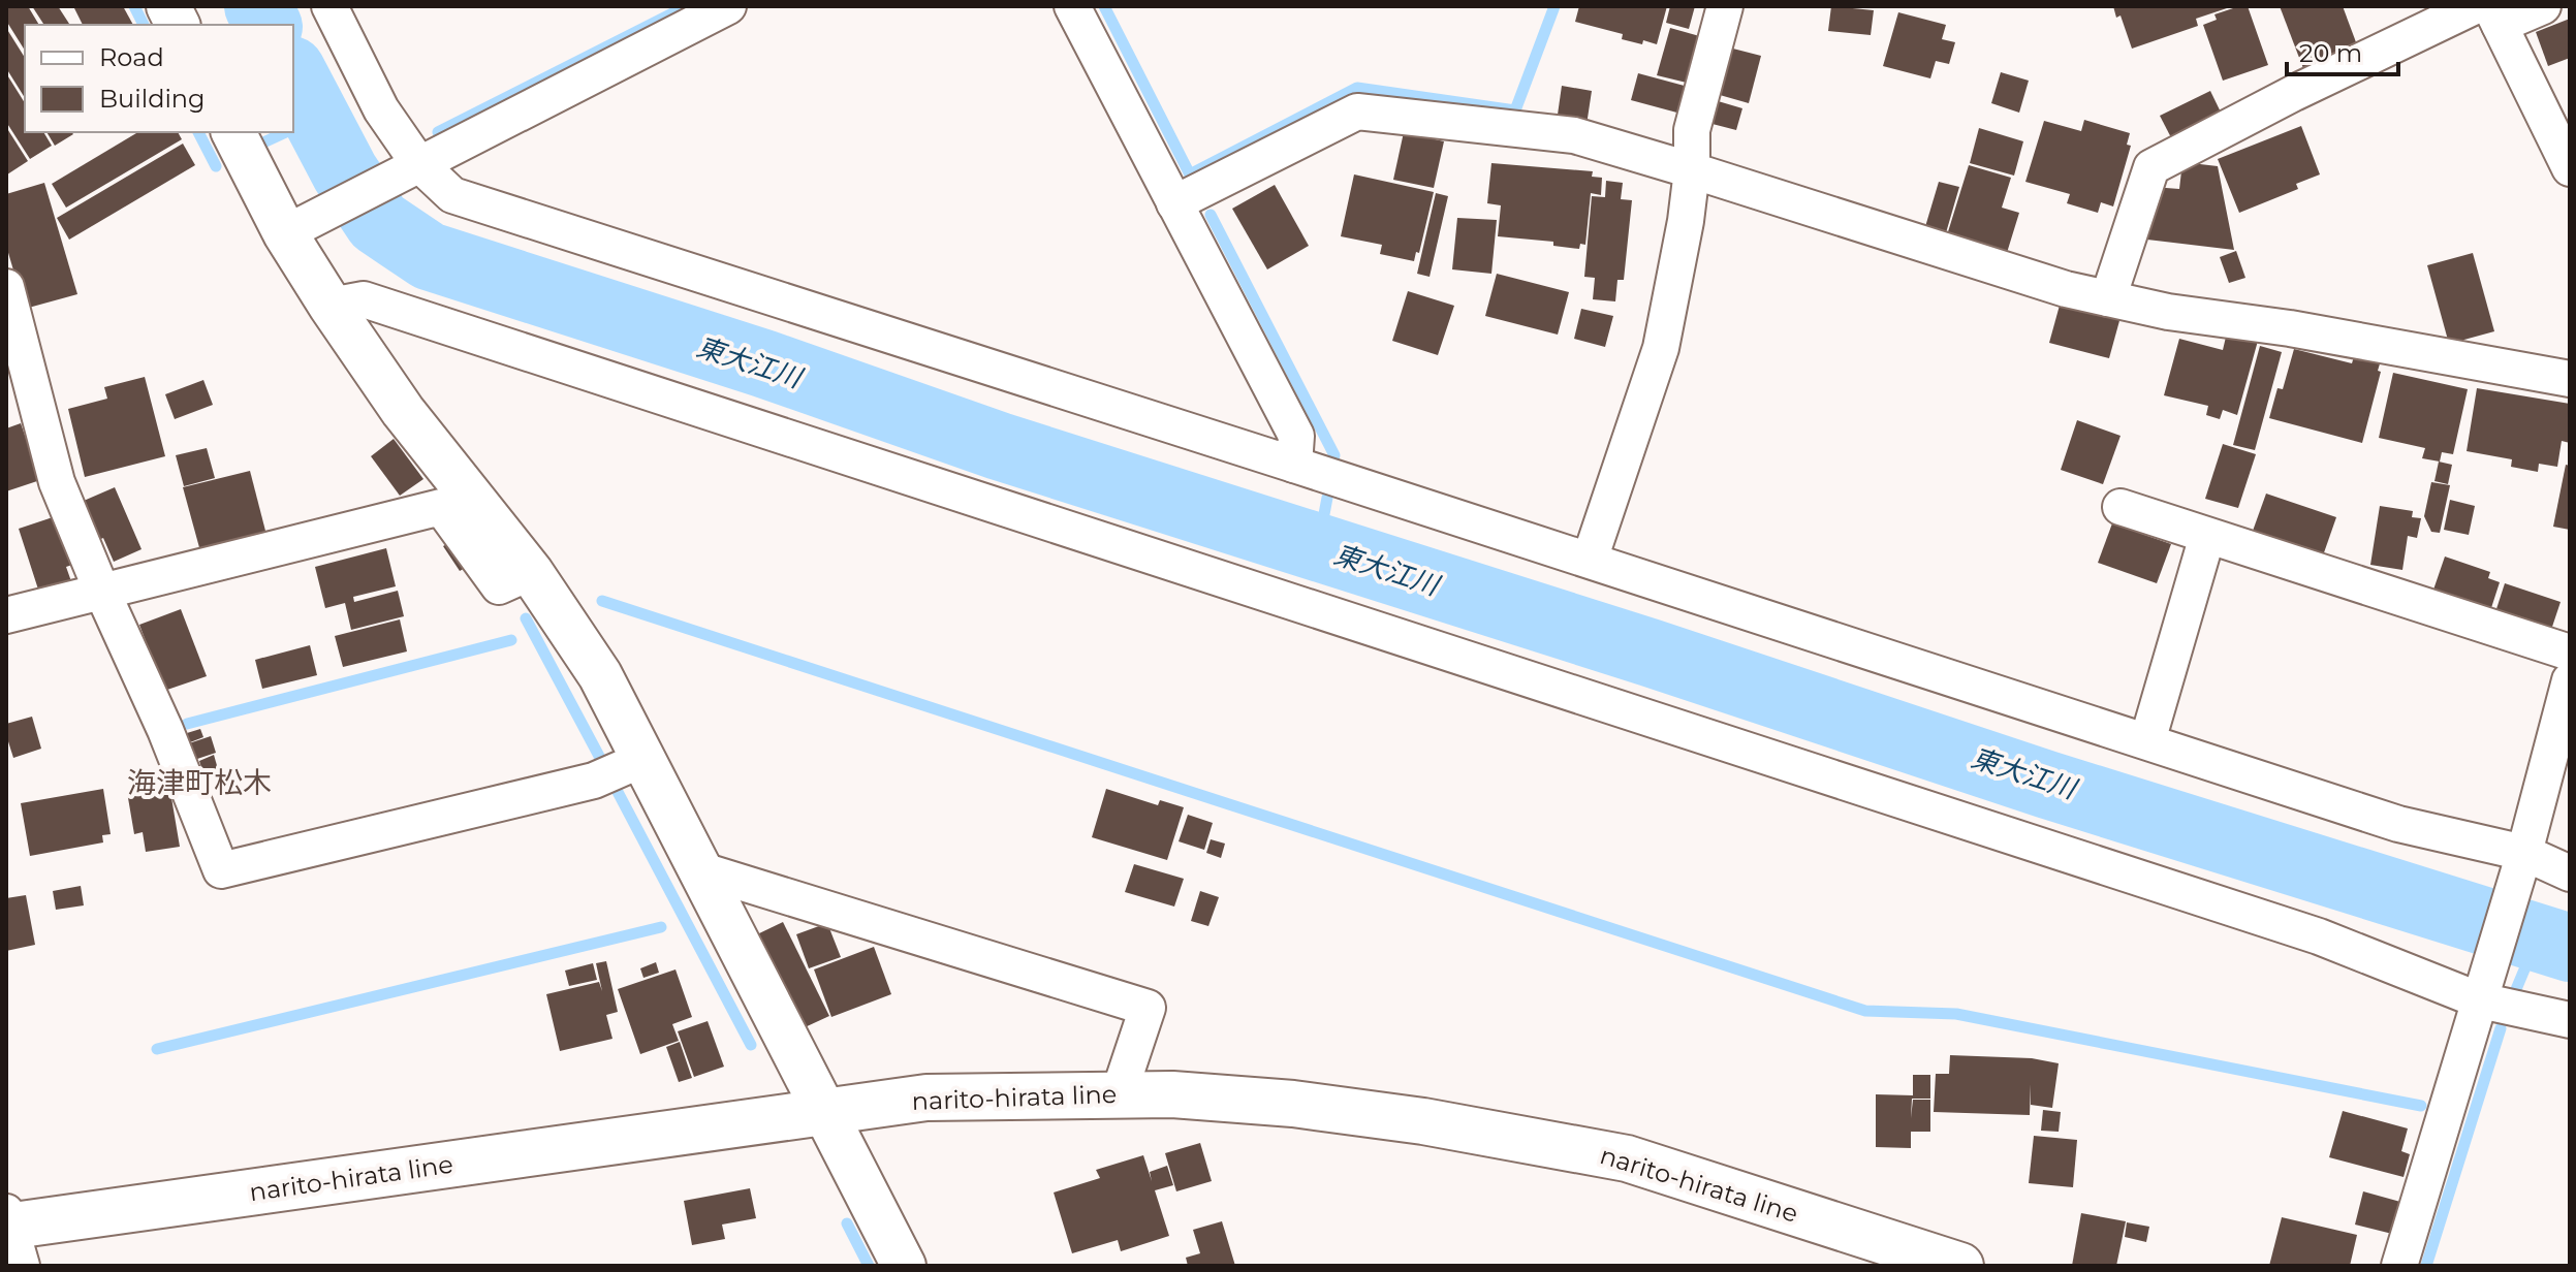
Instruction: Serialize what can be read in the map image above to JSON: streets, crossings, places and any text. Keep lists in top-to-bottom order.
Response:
{
  "streets": {
    "main road": ["narito-hirata line"]
  },
  "districts": ["海津町松木"],
  "water": ["東大江川"],
  "legend": ["Road", "Building"],
  "scale_bar": "20 m"
}
